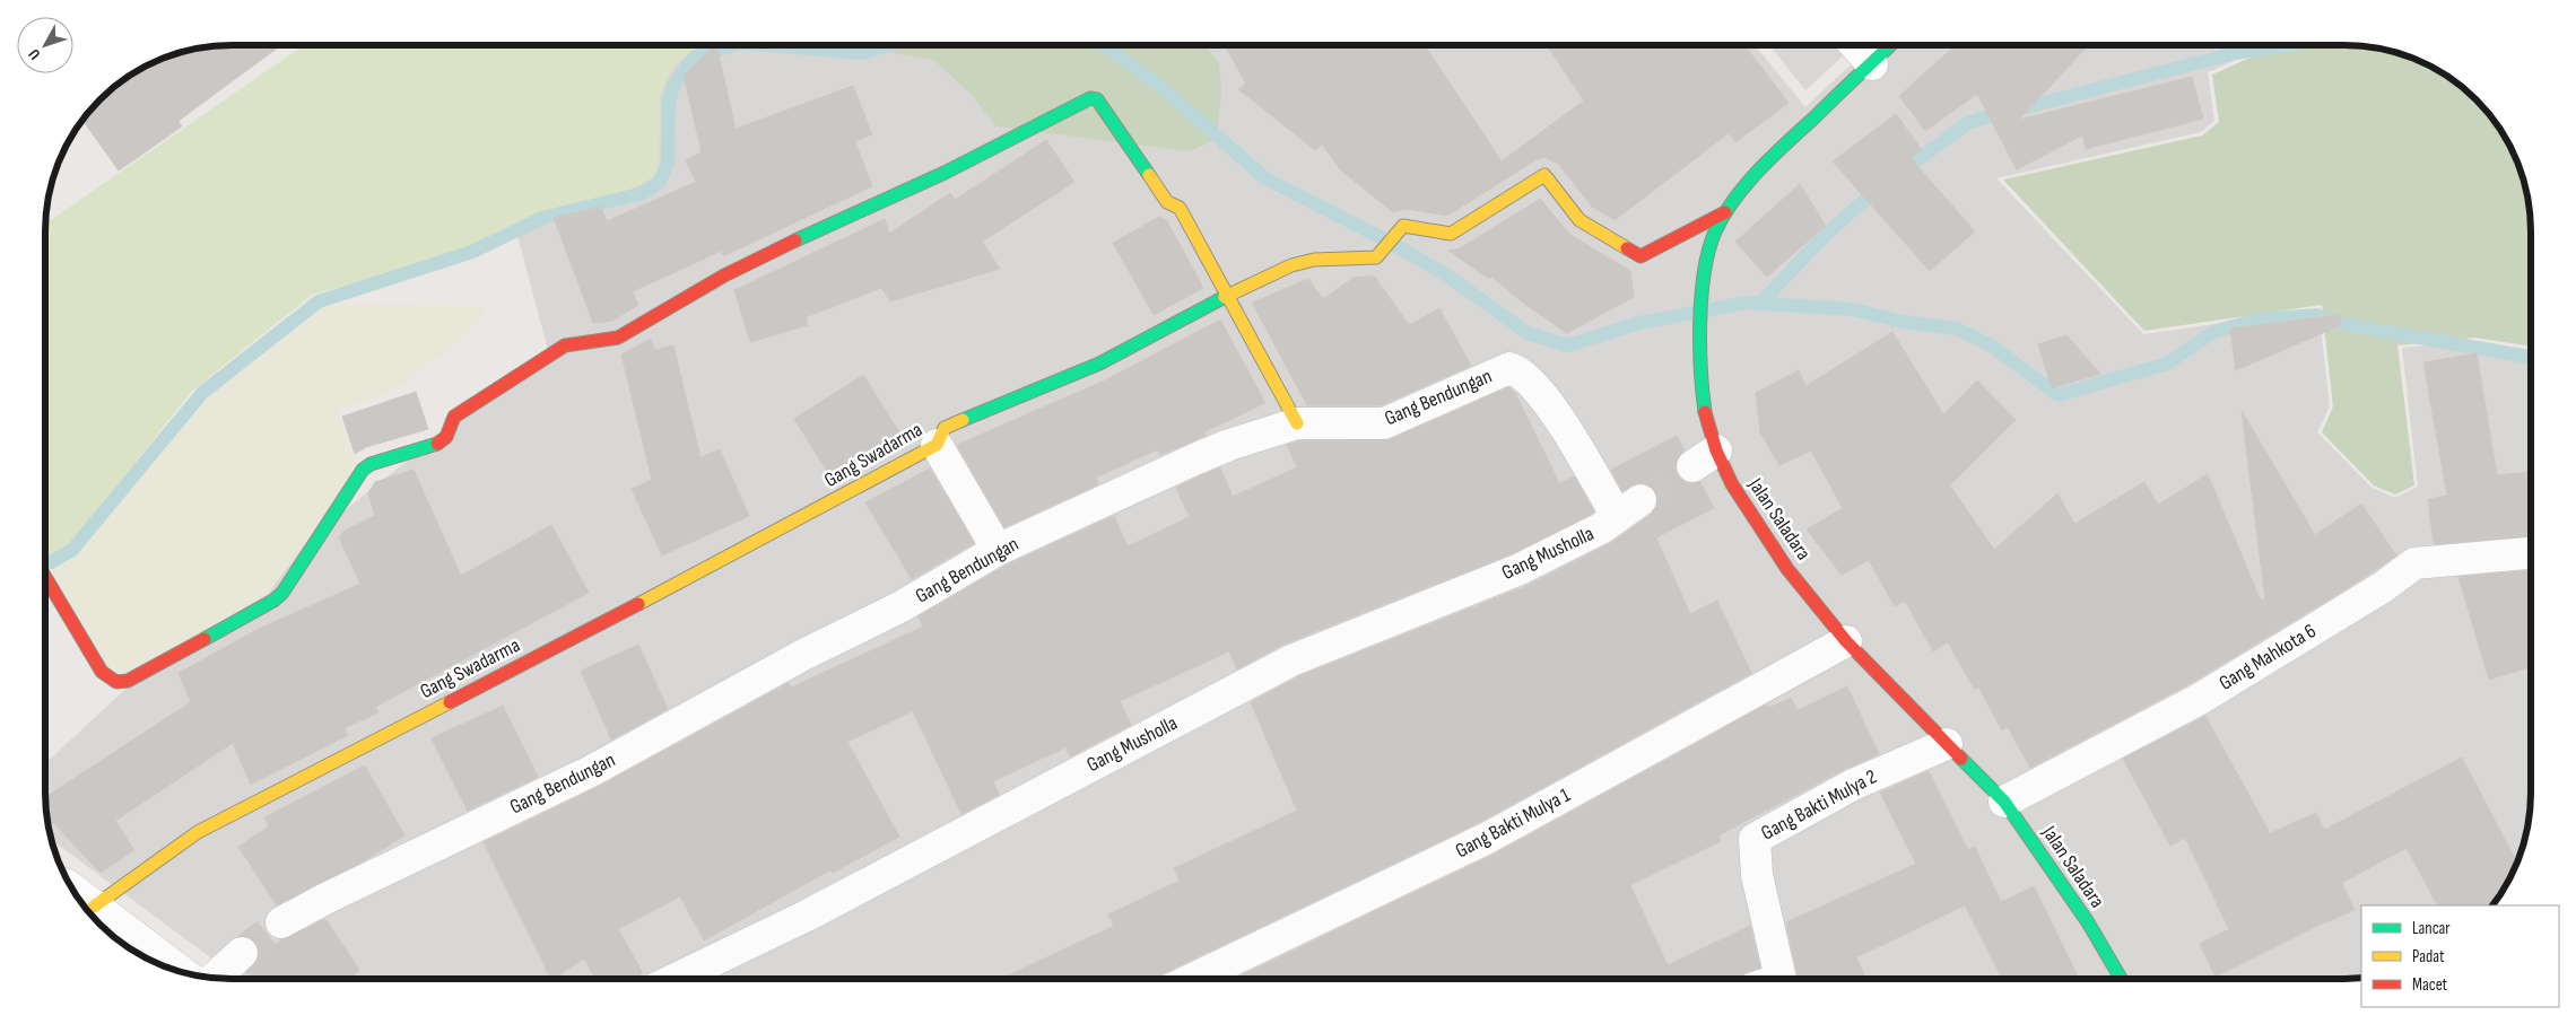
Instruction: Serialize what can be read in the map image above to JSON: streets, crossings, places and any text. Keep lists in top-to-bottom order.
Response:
{
  "streets": {
    "street": [
      "Gang Bendungan",
      "Gang Swadarma",
      "Jalan Saladara",
      "Gang Musholla",
      "Gang Mahkota 6",
      "Gang Bakti Mulya 2",
      "Gang Bakti Mulya 1"
    ]
  },
  "crossings": [
    ["Gang Bendungan", "Gang Musholla"],
    ["Gang Swadarma", "Jalan Saladara"],
    ["Jalan Saladara", "Gang Mahkota 6"],
    ["Jalan Saladara", "Gang Bakti Mulya 2"],
    ["Jalan Saladara", "Gang Bakti Mulya 1"]
  ],
  "legend": ["Lancar", "Padat", "Macet"],
  "north": "bottom left"
}
